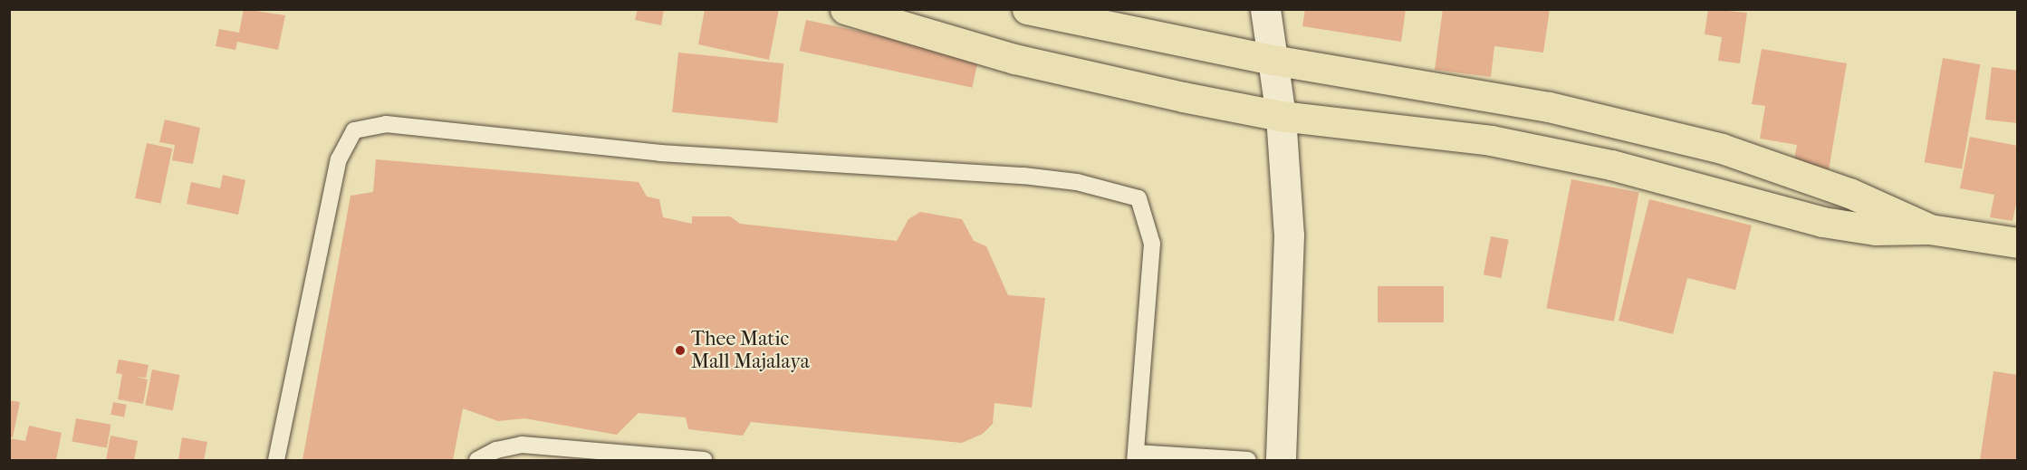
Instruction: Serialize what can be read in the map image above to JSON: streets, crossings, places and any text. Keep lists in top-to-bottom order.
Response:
{
  "places": ["Thee Matic Mall Majalaya"]
}
